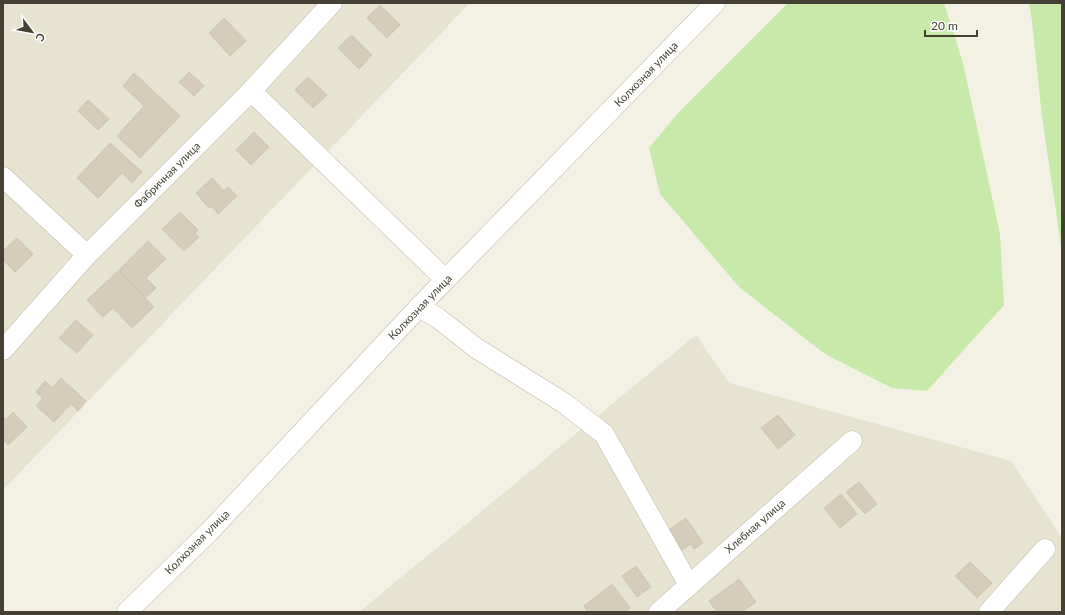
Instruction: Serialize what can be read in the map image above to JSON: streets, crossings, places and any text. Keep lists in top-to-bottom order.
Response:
{
  "streets": {
    "street": ["Колхозная улица", "Фабричная улица", "Хлебная улица"]
  },
  "scale_bar": "20 m",
  "north": "bottom right"
}
